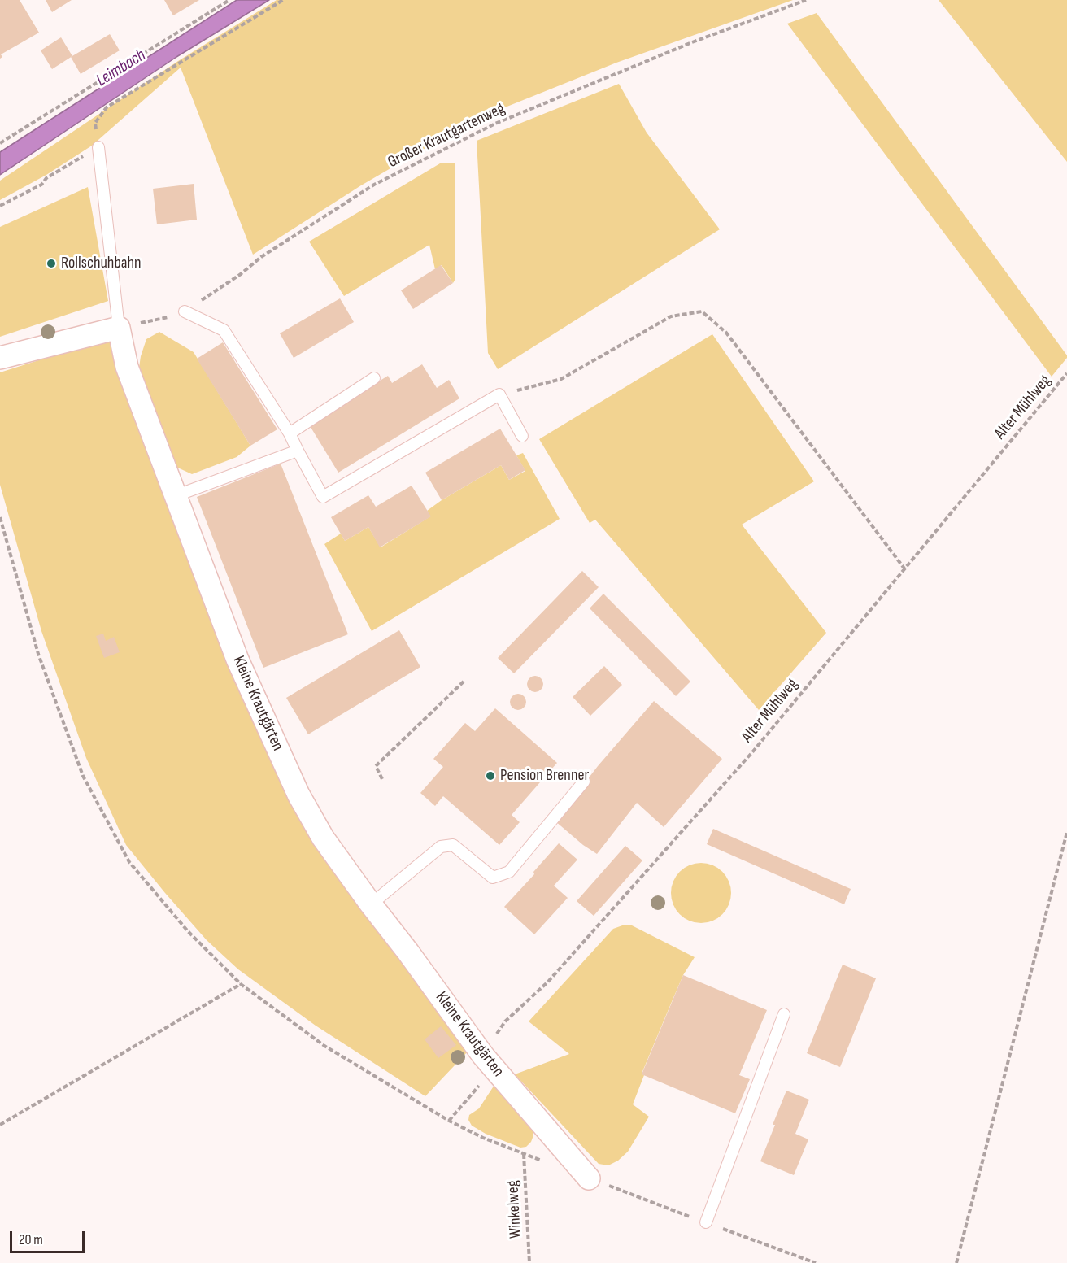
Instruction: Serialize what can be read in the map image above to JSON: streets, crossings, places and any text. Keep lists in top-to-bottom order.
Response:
{
  "streets": {
    "street": ["Kleine Krautgärten"],
    "path": ["Großer Krautgartenweg", "Alter Mühlweg", "Winkelweg"]
  },
  "crossings": [
    ["Großer Krautgartenweg", "Kleine Krautgärten"],
    ["Alter Mühlweg", "Kleine Krautgärten"]
  ],
  "water": ["Leimbach"],
  "places": ["Rollschuhbahn", "Pension Brenner"],
  "scale_bar": "20 m"
}
